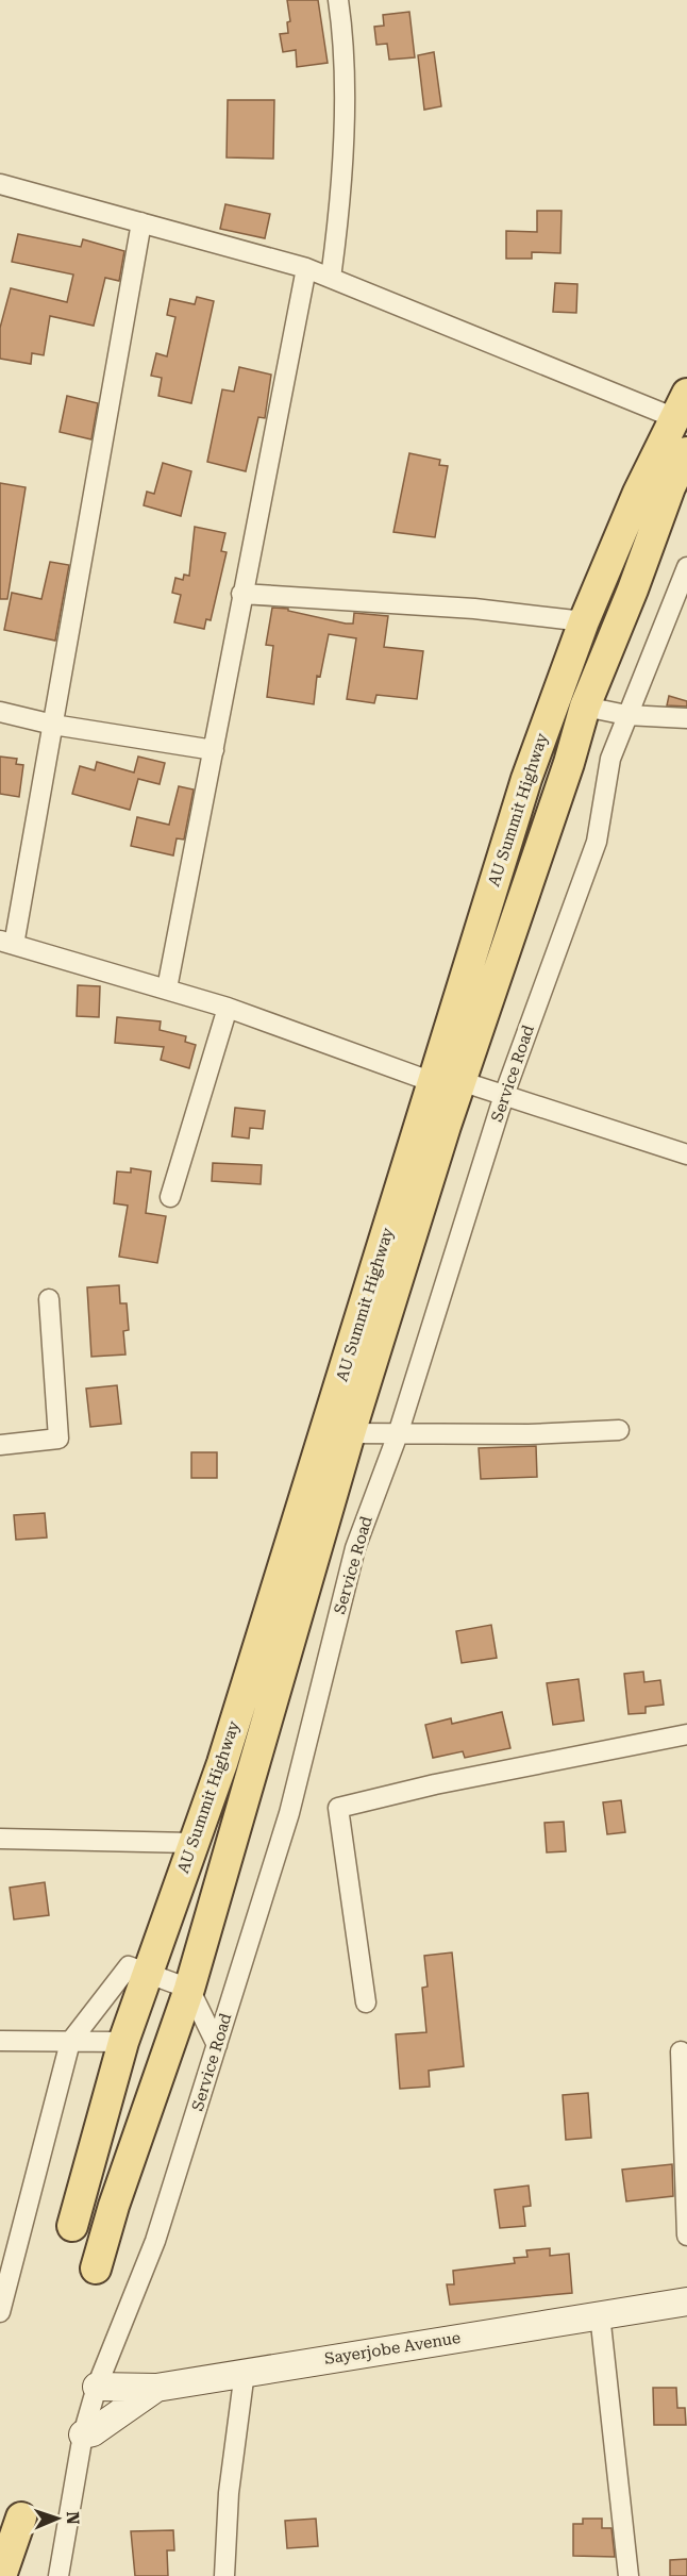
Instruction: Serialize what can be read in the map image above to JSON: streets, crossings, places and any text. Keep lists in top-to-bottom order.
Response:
{
  "streets": {
    "main road": ["AU Summit Highway"],
    "street": ["Service Road", "Sayerjobe Avenue"]
  },
  "crossings": [
    ["Service Road", "Sayerjobe Avenue"]
  ],
  "north": "right"
}
